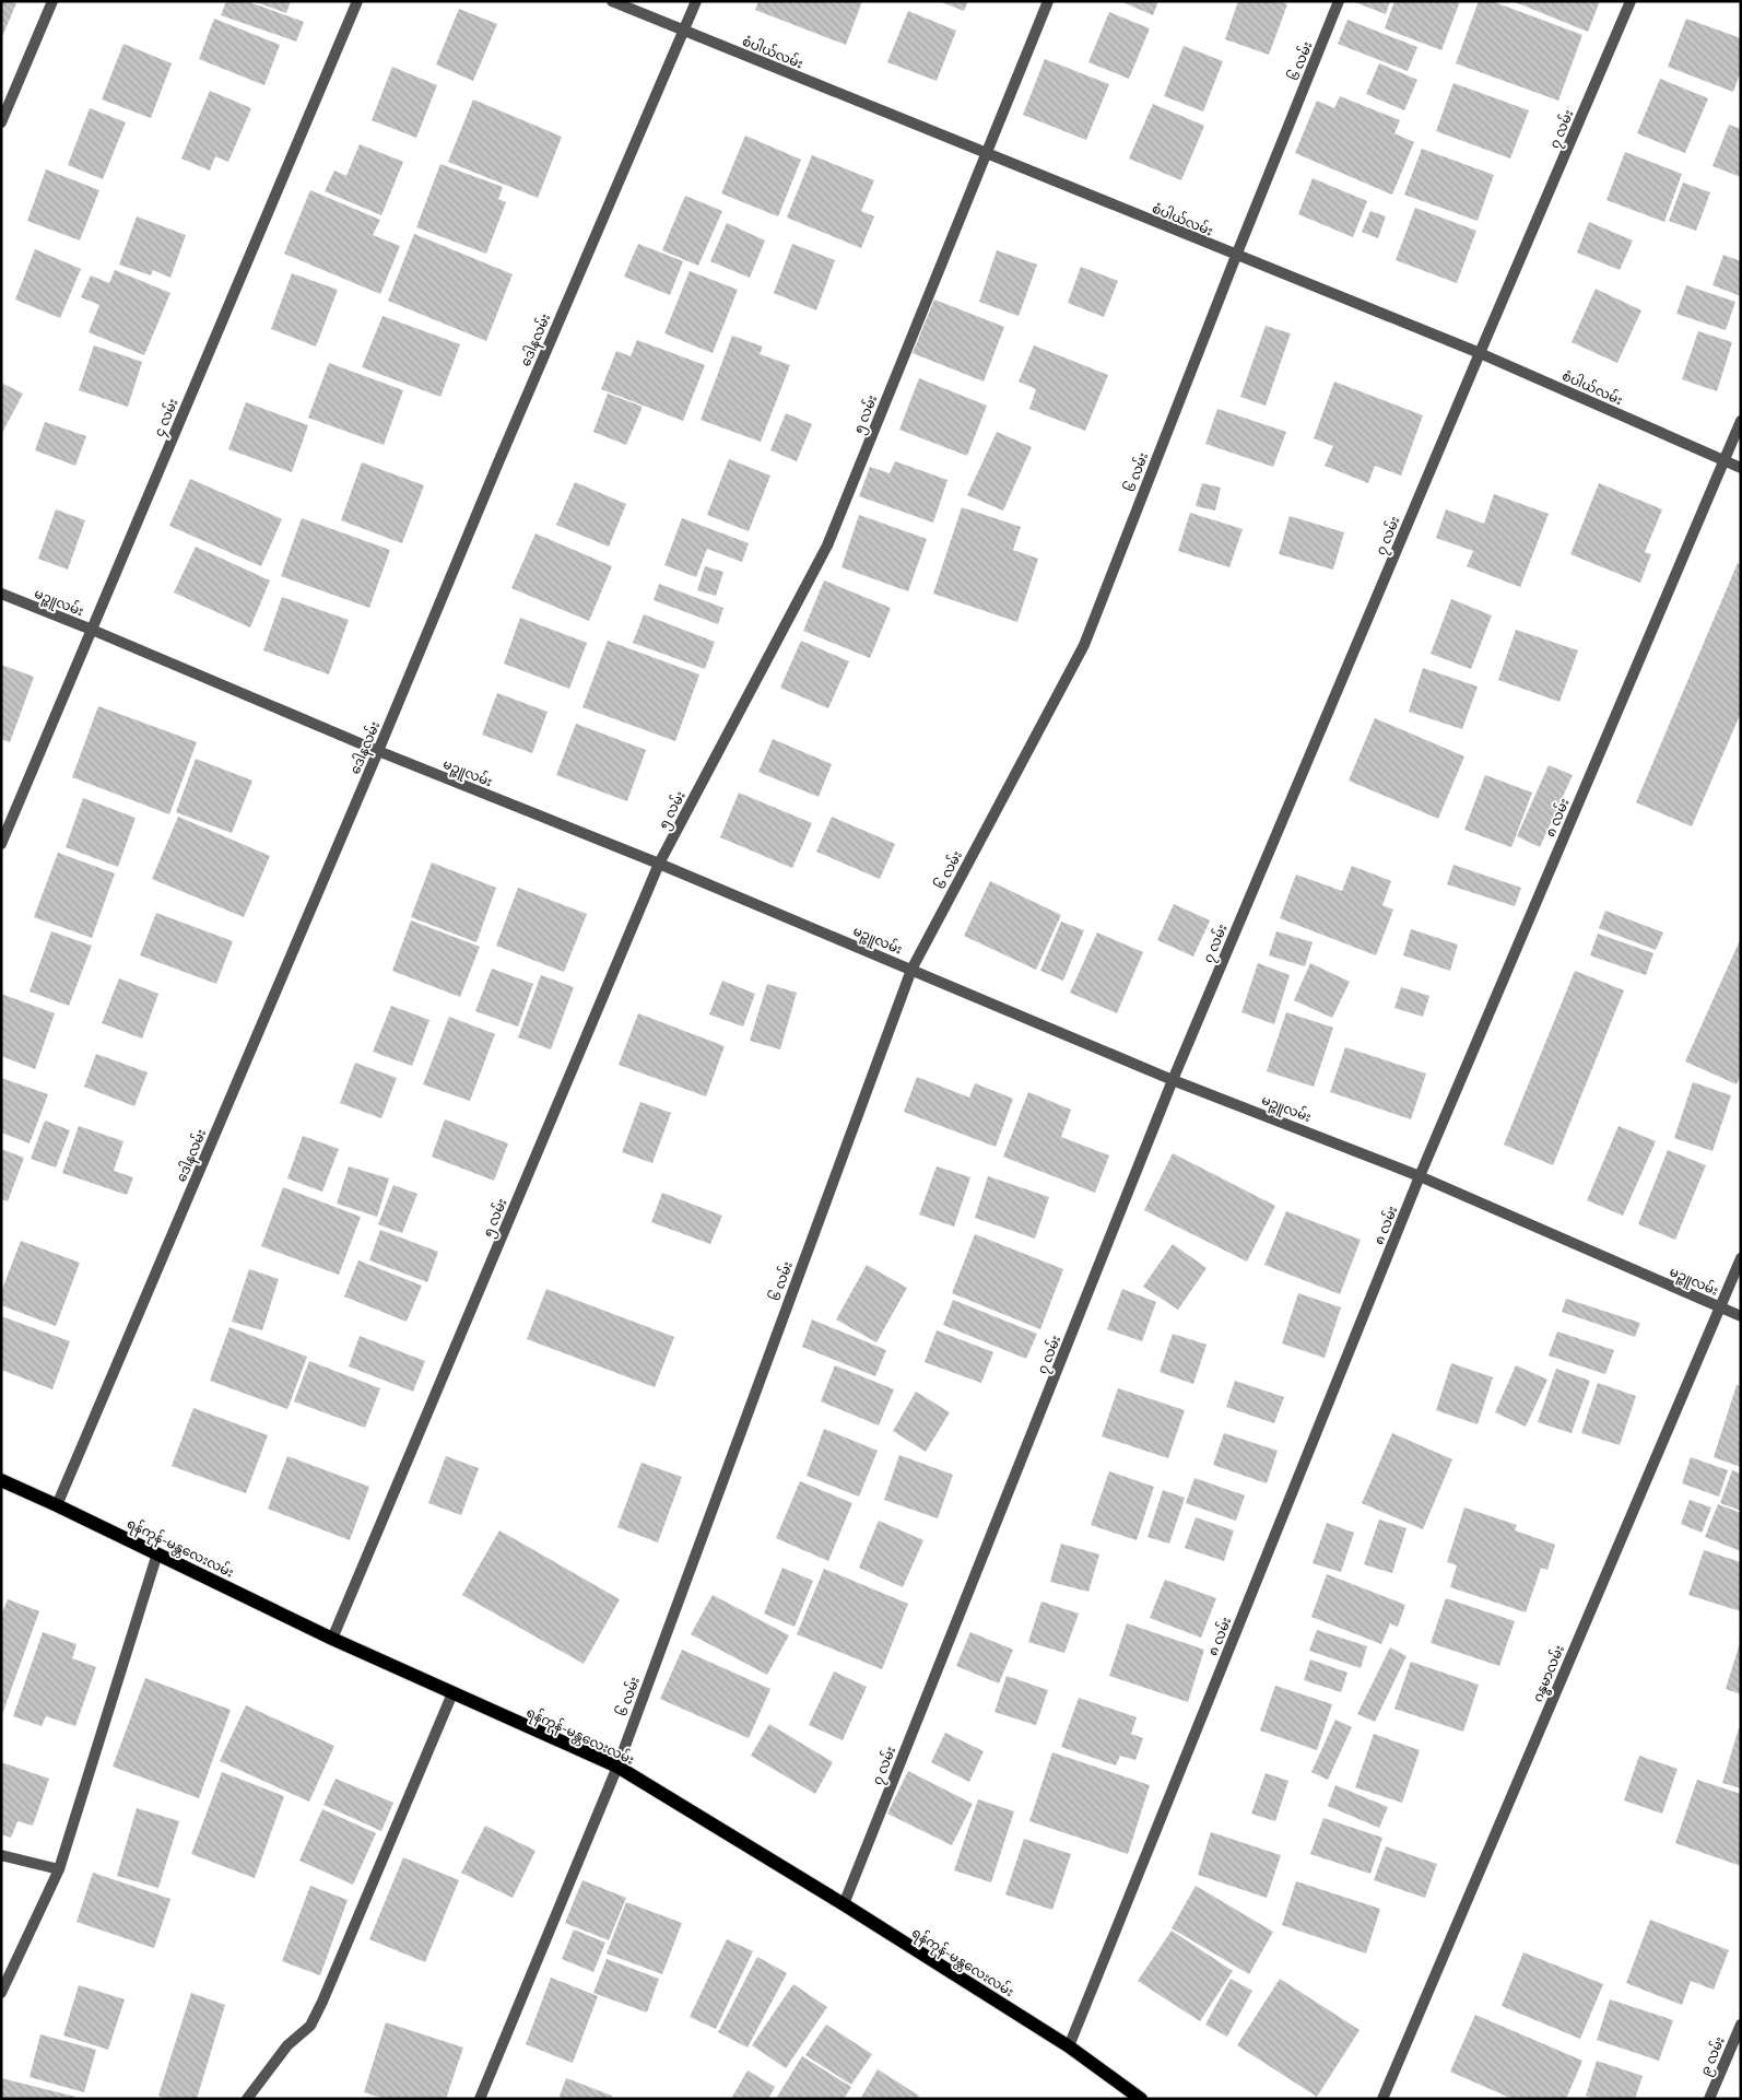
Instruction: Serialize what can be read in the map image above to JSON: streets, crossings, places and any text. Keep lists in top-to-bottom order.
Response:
{
  "streets": {
    "main road": ["ရန်ကုန်-မန္တလေးလမ်း"],
    "street": [
      "စံပါယ်လမ်း",
      "၆ လမ်း",
      "၇ လမ်း",
      "ဒေါနလမ်း",
      "၅ လမ်း",
      "၄ လမ်း",
      "မဉ္ဇူလမ်း",
      "၈ လမ်း",
      "ဂန္ဓမာလမ်း",
      "၉ လမ်း"
    ]
  },
  "crossings": [
    ["စံပါယ်လမ်း", "၆ လမ်း"],
    ["စံပါယ်လမ်း", "၇ လမ်း"],
    ["စံပါယ်လမ်း", "ဒေါနလမ်း"],
    ["စံပါယ်လမ်း", "၅ လမ်း"],
    ["စံပါယ်လမ်း", "၈ လမ်း"],
    ["၆ လမ်း", "မဉ္ဇူလမ်း"],
    ["၆ လမ်း", "ရန်ကုန်-မန္တလေးလမ်း"],
    ["၇ လမ်း", "မဉ္ဇူလမ်း"],
    ["၇ လမ်း", "ရန်ကုန်-မန္တလေးလမ်း"],
    ["ဒေါနလမ်း", "မဉ္ဇူလမ်း"],
    ["ဒေါနလမ်း", "ရန်ကုန်-မန္တလေးလမ်း"],
    ["၅ လမ်း", "မဉ္ဇူလမ်း"],
    ["၅ လမ်း", "ရန်ကုန်-မန္တလေးလမ်း"],
    ["၄ လမ်း", "မဉ္ဇူလမ်း"],
    ["မဉ္ဇူလမ်း", "၈ လမ်း"],
    ["မဉ္ဇူလမ်း", "ဂန္ဓမာလမ်း"],
    ["၈ လမ်း", "ရန်ကုန်-မန္တလေးလမ်း"]
  ]
}
